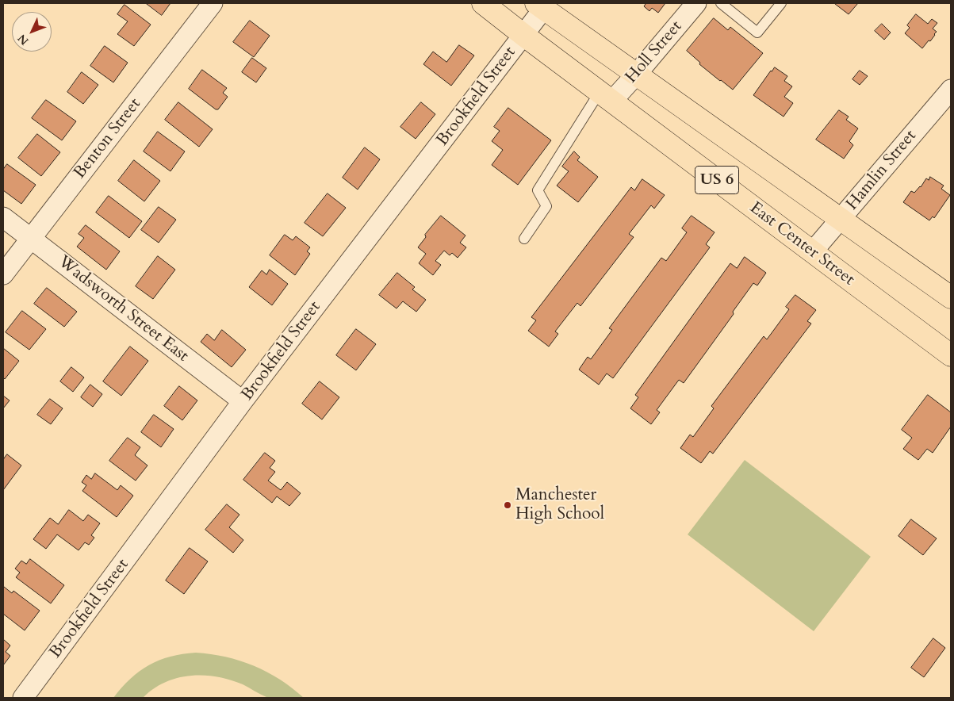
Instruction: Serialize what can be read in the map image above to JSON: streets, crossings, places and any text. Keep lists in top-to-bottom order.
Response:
{
  "streets": {
    "main road": ["US 6", "East Center Street"],
    "street": [
      "Holl Street",
      "Brookfield Street",
      "Benton Street",
      "Hamlin Street",
      "Wadsworth Street East"
    ]
  },
  "crossings": [
    ["Holl Street", "US 6"],
    ["Holl Street", "East Center Street"],
    ["Brookfield Street", "US 6"],
    ["Brookfield Street", "East Center Street"],
    ["Brookfield Street", "Wadsworth Street East"],
    ["Benton Street", "Wadsworth Street East"],
    ["Hamlin Street", "US 6"],
    ["Hamlin Street", "East Center Street"]
  ],
  "places": ["Manchester High School"],
  "north": "bottom left"
}
